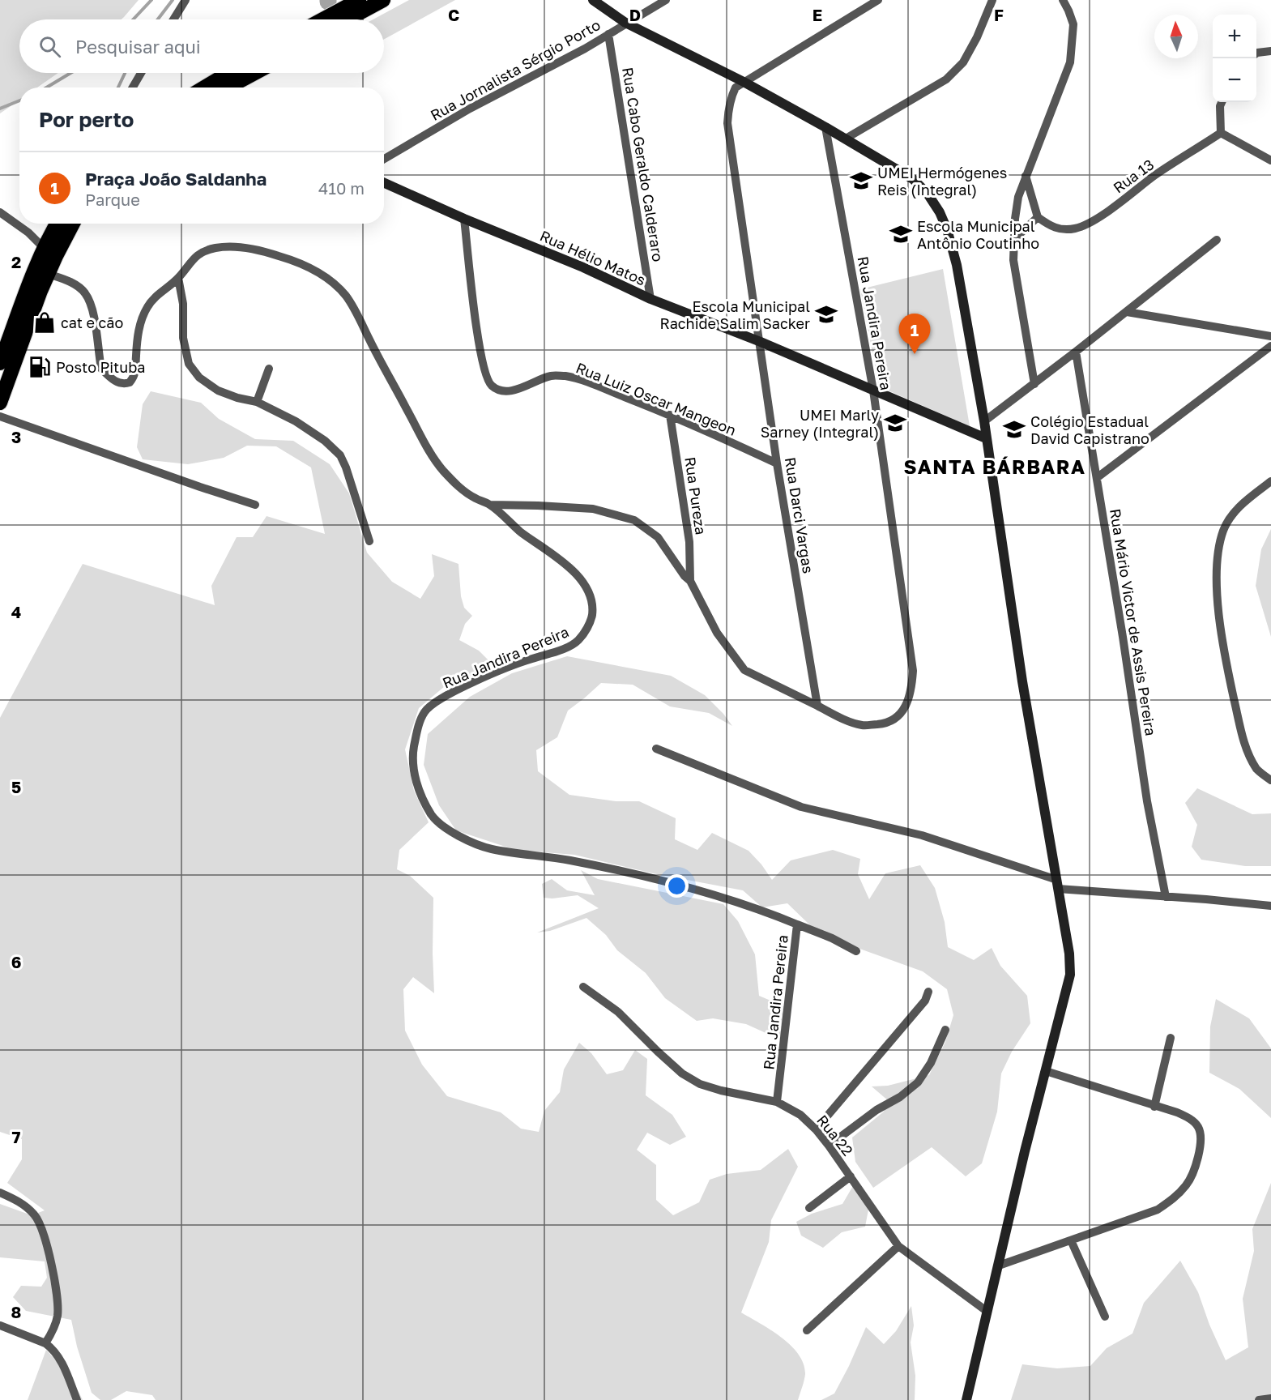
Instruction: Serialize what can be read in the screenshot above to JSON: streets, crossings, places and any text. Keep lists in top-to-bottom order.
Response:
{
  "streets": {
    "street": [
      "Rua Jornalista Sérgio Porto",
      "Rua Cabo Geraldo Calderaro",
      "Rua 13",
      "Rua Hélio Matos",
      "Rua Jandira Pereira",
      "Rua Luiz Oscar Mangeon",
      "Rua Pureza",
      "Rua Darci Vargas",
      "Rua Mário Victor de Assis Pereira",
      "Rua 22"
    ]
  },
  "crossings": [
    ["Rua Jornalista Sérgio Porto", "Rua Cabo Geraldo Calderaro"],
    ["Rua Cabo Geraldo Calderaro", "Rua Hélio Matos"],
    ["Rua Hélio Matos", "Rua Jandira Pereira"],
    ["Rua Hélio Matos", "Rua Luiz Oscar Mangeon"],
    ["Rua Hélio Matos", "Rua Darci Vargas"],
    ["Rua Jandira Pereira", "Rua Darci Vargas"],
    ["Rua Jandira Pereira", "Rua 22"],
    ["Rua Luiz Oscar Mangeon", "Rua Pureza"],
    ["Rua Luiz Oscar Mangeon", "Rua Darci Vargas"]
  ],
  "districts": ["SANTA BÁRBARA"],
  "places": {
    "school or university": [
      "UMEI Hermógenes Reis (Integral)",
      "Escola Municipal Antônio Coutinho",
      "Escola Municipal Rachide Salim Sacker",
      "UMEI Marly Sarney (Integral)",
      "Colégio Estadual David Capistrano"
    ],
    "shop": ["cat e cão"],
    "fuel station": ["Posto Pituba"]
  },
  "north": "top",
  "page": {
    "map_buttons": ["+", "−"],
    "search": "Pesquisar aqui",
    "heading": "Por perto",
    "list": [
      {
        "mark": "1",
        "name": "Praça João Saldanha",
        "note": "Parque",
        "value": "410 m"
      }
    ],
    "pins": "1"
  },
  "grid": {
    "columns": [
      "C",
      "D",
      "E",
      "F"
    ],
    "rows": [
      "2",
      "3",
      "4",
      "5",
      "6",
      "7",
      "8"
    ]
  }
}
